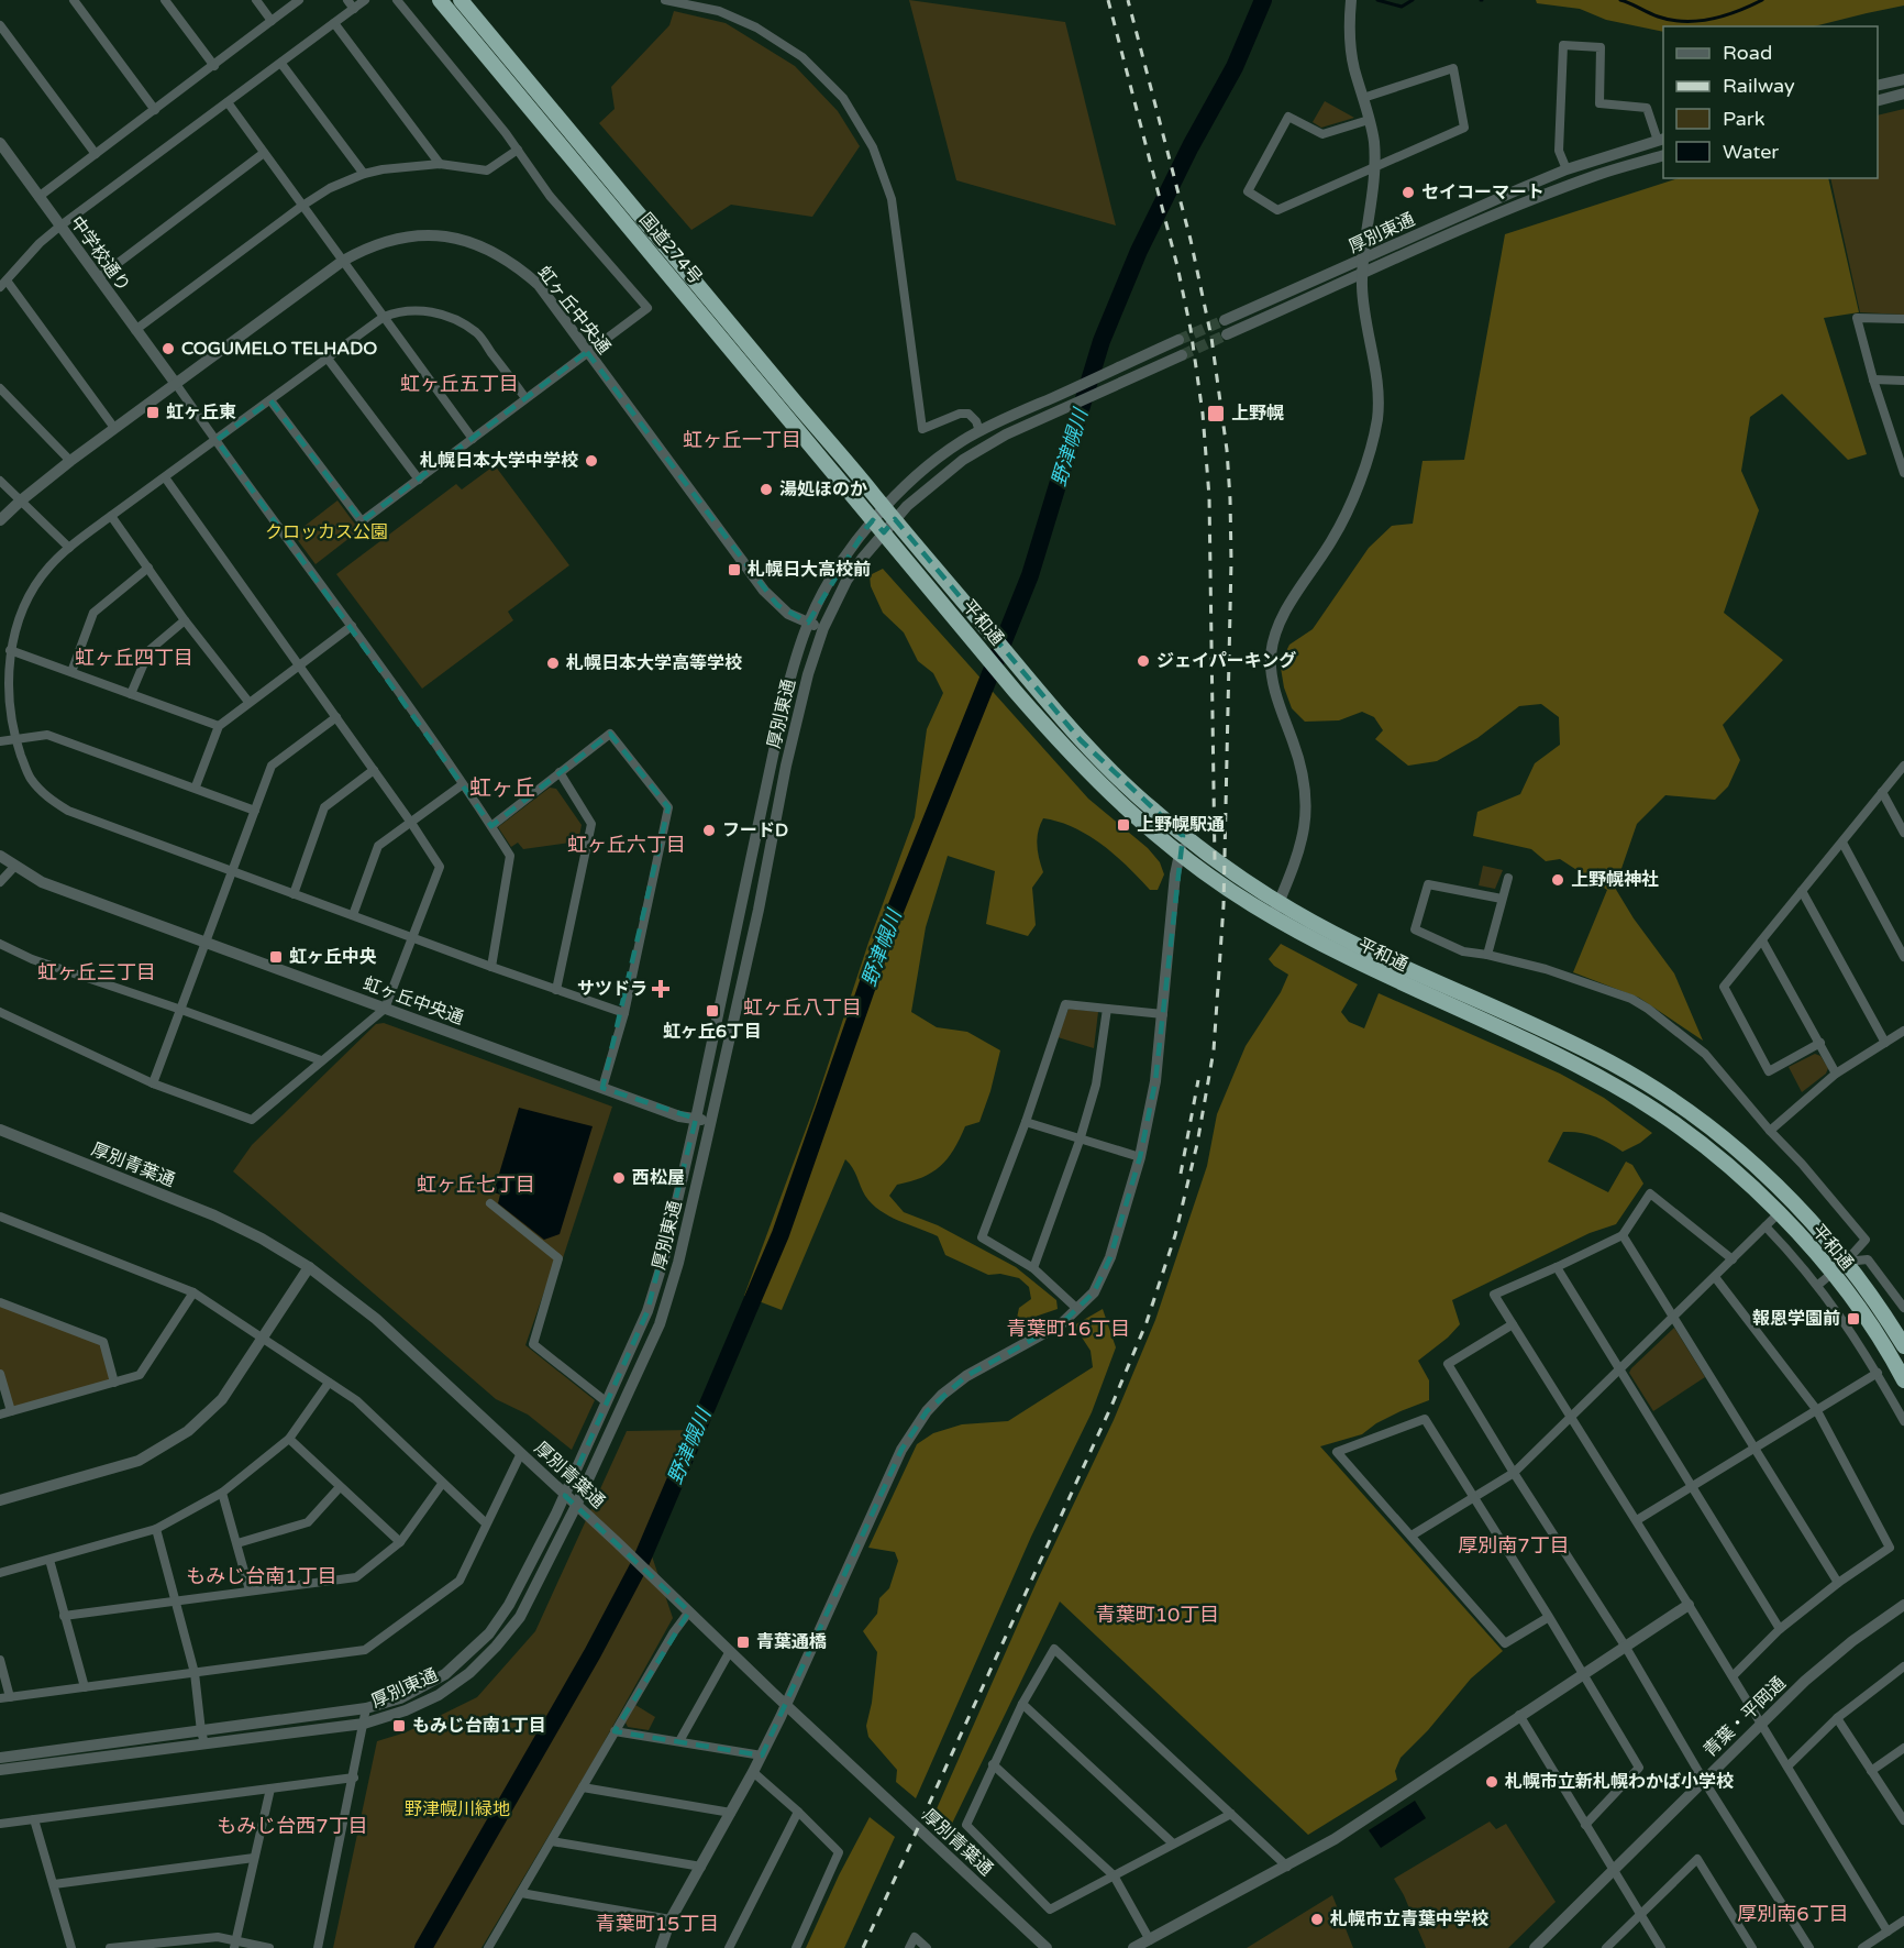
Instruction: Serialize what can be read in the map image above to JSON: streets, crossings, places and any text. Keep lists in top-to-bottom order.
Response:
{
  "streets": {
    "highway": ["国道274号", "平和通"],
    "street": [
      "厚別東通",
      "中学校通り",
      "虹ヶ丘中央通",
      "厚別青葉通",
      "青葉・平岡通"
    ]
  },
  "crossings": [
    ["厚別東通", "国道274号"],
    ["厚別東通", "虹ヶ丘中央通"],
    ["厚別東通", "平和通"],
    ["厚別東通", "厚別青葉通"],
    ["国道274号", "平和通"],
    ["中学校通り", "虹ヶ丘中央通"]
  ],
  "districts": [
    "虹ヶ丘五丁目",
    "虹ヶ丘一丁目",
    "虹ヶ丘四丁目",
    "虹ヶ丘",
    "虹ヶ丘六丁目",
    "虹ヶ丘三丁目",
    "虹ヶ丘八丁目",
    "虹ヶ丘七丁目",
    "青葉町16丁目",
    "厚別南7丁目",
    "もみじ台南1丁目",
    "青葉町10丁目",
    "もみじ台西7丁目",
    "厚別南6丁目",
    "青葉町15丁目"
  ],
  "water": ["野津幌川"],
  "parks": ["クロッカス公園", "野津幌川緑地"],
  "places": {
    "other": [
      "セイコーマート",
      "COGUMELO TELHADO",
      "札幌日本大学中学校",
      "湯処ほのか",
      "ジェイパーキング",
      "札幌日本大学高等学校",
      "フードD",
      "上野幌神社",
      "西松屋",
      "札幌市立新札幌わかば小学校",
      "札幌市立青葉中学校"
    ],
    "transit": [
      "虹ヶ丘東",
      "上野幌",
      "札幌日大高校前",
      "上野幌駅通",
      "虹ヶ丘中央",
      "虹ヶ丘6丁目",
      "報恩学園前",
      "青葉通橋",
      "もみじ台南1丁目"
    ],
    "health": ["サツドラ"]
  },
  "legend": [
    "Road",
    "Railway",
    "Park",
    "Water"
  ]
}
